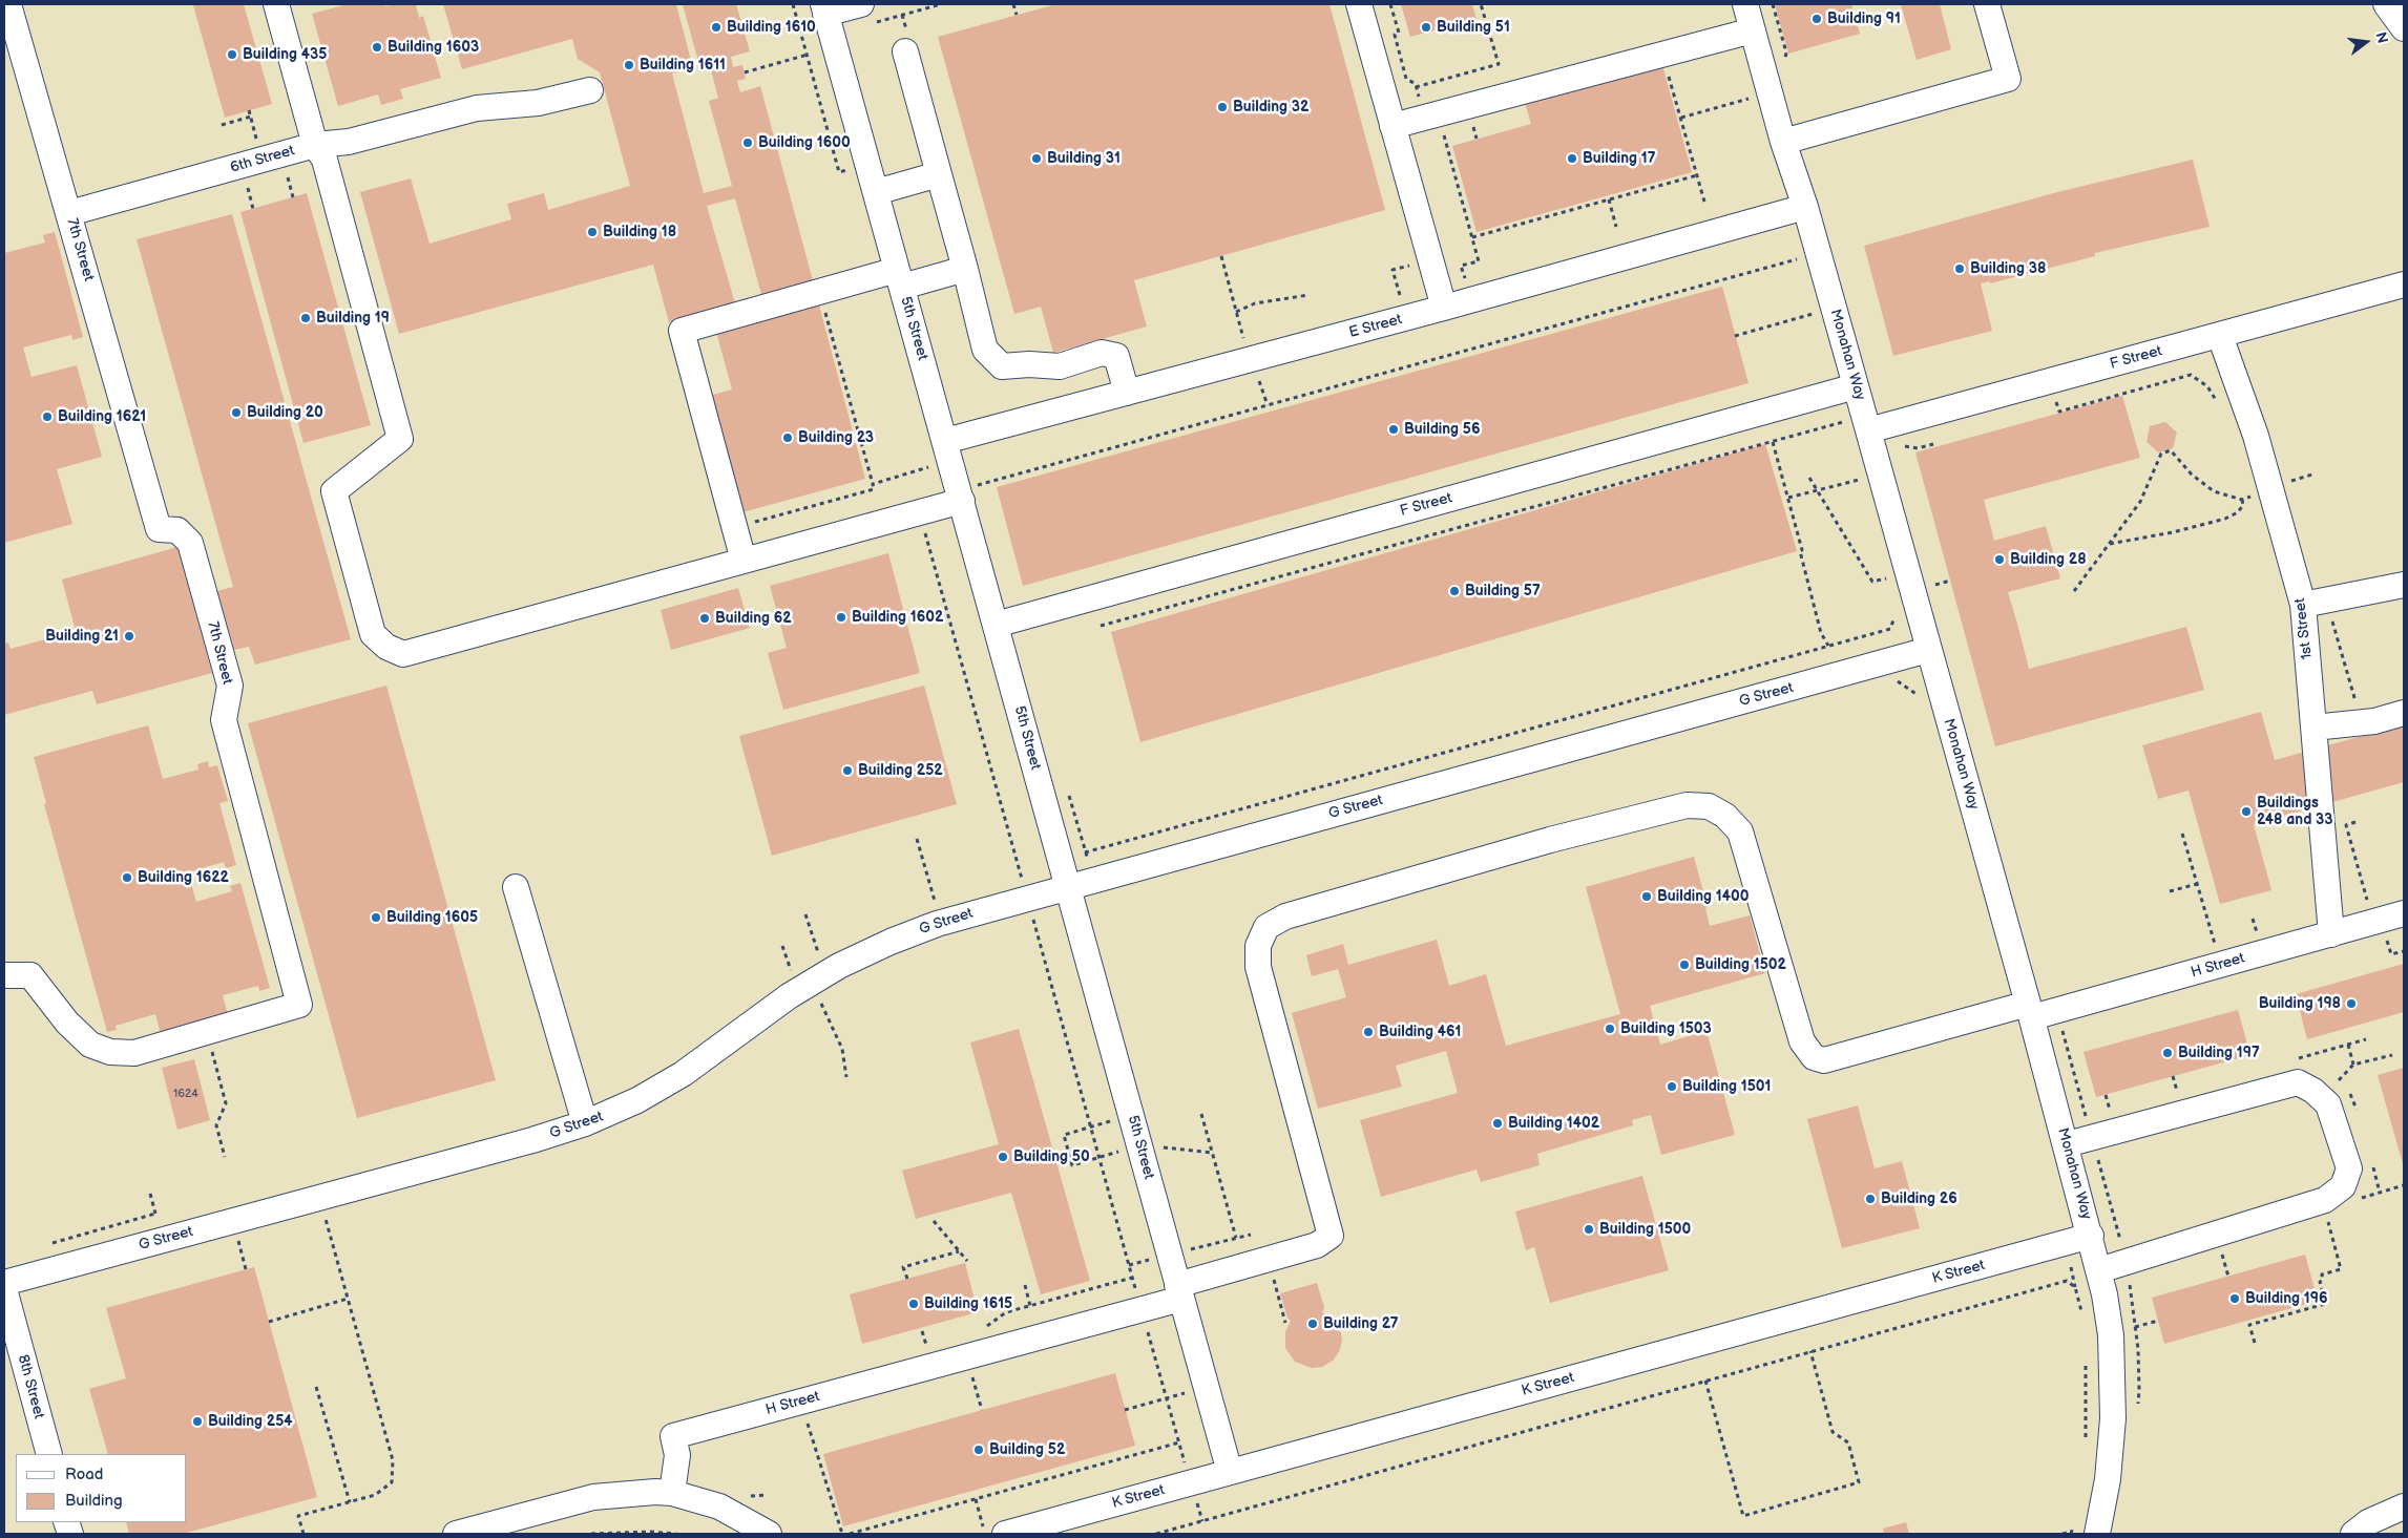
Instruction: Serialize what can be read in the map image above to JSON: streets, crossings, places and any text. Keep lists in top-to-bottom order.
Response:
{
  "streets": {
    "street": [
      "6th Street",
      "7th Street",
      "E Street",
      "5th Street",
      "Monahan Way",
      "F Street",
      "1st Street",
      "G Street",
      "H Street",
      "K Street",
      "8th Street"
    ]
  },
  "crossings": [
    ["6th Street", "7th Street"],
    ["E Street", "5th Street"],
    ["E Street", "Monahan Way"],
    ["5th Street", "F Street"],
    ["5th Street", "G Street"],
    ["5th Street", "H Street"],
    ["5th Street", "K Street"],
    ["Monahan Way", "F Street"],
    ["Monahan Way", "G Street"],
    ["Monahan Way", "H Street"],
    ["Monahan Way", "K Street"],
    ["F Street", "1st Street"],
    ["1st Street", "H Street"]
  ],
  "places": [
    "Building 91",
    "Building 1610",
    "Building 51",
    "Building 1603",
    "Building 435",
    "Building 1611",
    "Building 32",
    "Building 1600",
    "Building 31",
    "Building 17",
    "Building 18",
    "Building 38",
    "Building 19",
    "Building 20",
    "Building 1621",
    "Building 56",
    "Building 23",
    "Building 28",
    "Building 57",
    "Building 1602",
    "Building 62",
    "Building 21",
    "Building 252",
    "Buildings 248 and 33",
    "Building 1622",
    "Building 1400",
    "Building 1605",
    "Building 1502",
    "Building 198",
    "Building 1503",
    "Building 461",
    "Building 197",
    "Building 1501",
    "Building 1402",
    "Building 50",
    "Building 26",
    "Building 1500",
    "Building 196",
    "Building 1615",
    "Building 27",
    "Building 254",
    "Building 52"
  ],
  "house_numbers": ["1624"],
  "legend": ["Road", "Building"],
  "north": "right"
}
